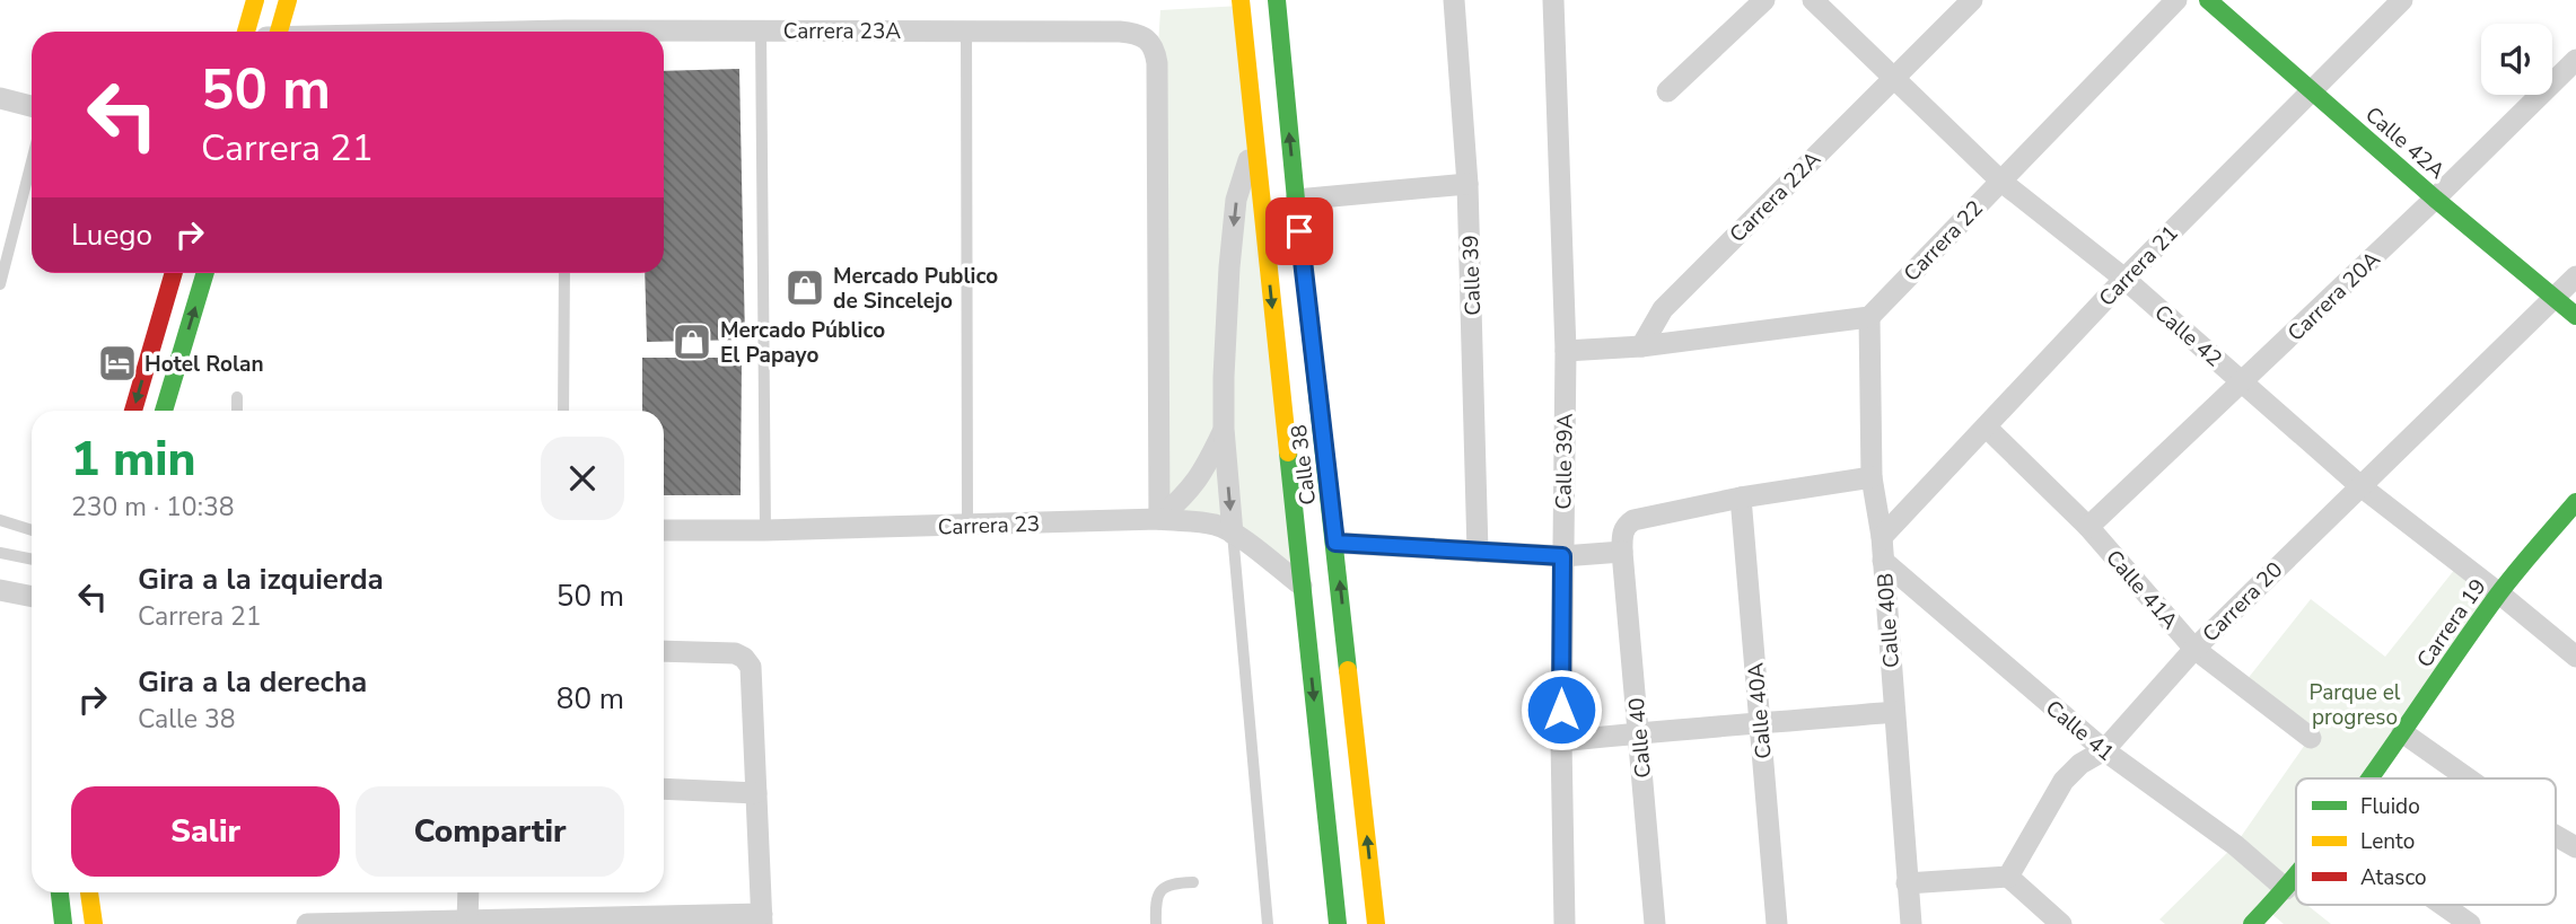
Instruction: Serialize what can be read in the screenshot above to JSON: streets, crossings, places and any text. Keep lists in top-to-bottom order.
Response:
{
  "streets": {
    "main road": ["Calle 42A", "Calle 38", "Carrera 19"],
    "street": [
      "Carrera 23A",
      "Carrera 22A",
      "Carrera 22",
      "Carrera 21",
      "Calle 39",
      "Carrera 20A",
      "Calle 42",
      "Calle 39A",
      "Carrera 23",
      "Calle 41A",
      "Carrera 20",
      "Calle 40B",
      "Calle 40A",
      "Calle 41",
      "Calle 40"
    ]
  },
  "crossings": [
    ["Carrera 23A", "Carrera 23"],
    ["Calle 42A", "Carrera 21"],
    ["Calle 42A", "Carrera 20A"],
    ["Calle 42A", "Carrera 20"],
    ["Carrera 22A", "Calle 42"],
    ["Carrera 22", "Calle 42"],
    ["Carrera 22", "Calle 40B"],
    ["Carrera 21", "Calle 42"],
    ["Carrera 21", "Calle 41A"],
    ["Carrera 21", "Calle 40B"],
    ["Carrera 20A", "Calle 42"],
    ["Carrera 20A", "Calle 41A"],
    ["Calle 42", "Carrera 20"],
    ["Calle 42", "Carrera 19"],
    ["Calle 38", "Carrera 23"],
    ["Calle 41A", "Carrera 20"],
    ["Carrera 20", "Calle 41"],
    ["Calle 40B", "Calle 41"],
    ["Carrera 19", "Calle 41"]
  ],
  "parks": ["Parque el progreso"],
  "places": {
    "shop": ["Mercado Publico de Sincelejo", "Mercado Público El Papayo"],
    "hotel": ["Hotel Rolan"]
  },
  "legend": ["Fluido", "Lento", "Atasco"],
  "page": {
    "turn": ["50 m", "Carrera 21"],
    "then": "Luego",
    "heading": ["1 min", "230 m · 10:38"],
    "list": [
      {
        "name": "Gira a la izquierda",
        "note": "Carrera 21",
        "value": "50 m"
      },
      {
        "name": "Gira a la derecha",
        "note": "Calle 38",
        "value": "80 m"
      }
    ],
    "buttons": ["Salir", "Compartir"]
  }
}
